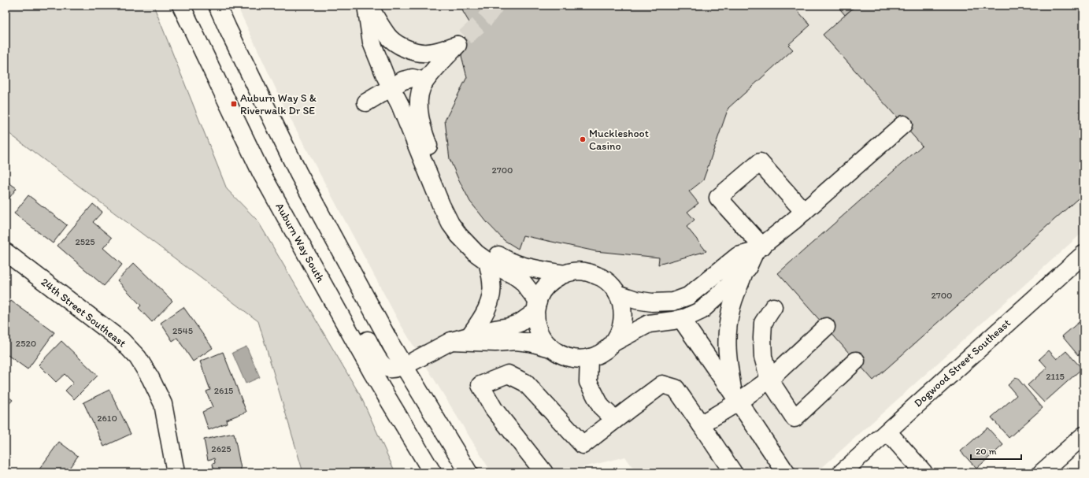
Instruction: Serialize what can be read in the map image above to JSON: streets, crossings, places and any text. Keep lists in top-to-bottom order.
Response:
{
  "streets": {
    "main road": ["Auburn Way South", "24th Street Southeast", "Dogwood Street Southeast"]
  },
  "places": {
    "transit": ["Auburn Way S & Riverwalk Dr SE"],
    "other": ["Muckleshoot Casino"]
  },
  "house_numbers": [
    "2700",
    "2525",
    "2700",
    "2545",
    "2520",
    "2115",
    "2615",
    "2610",
    "2625"
  ],
  "scale_bar": "20 m"
}
